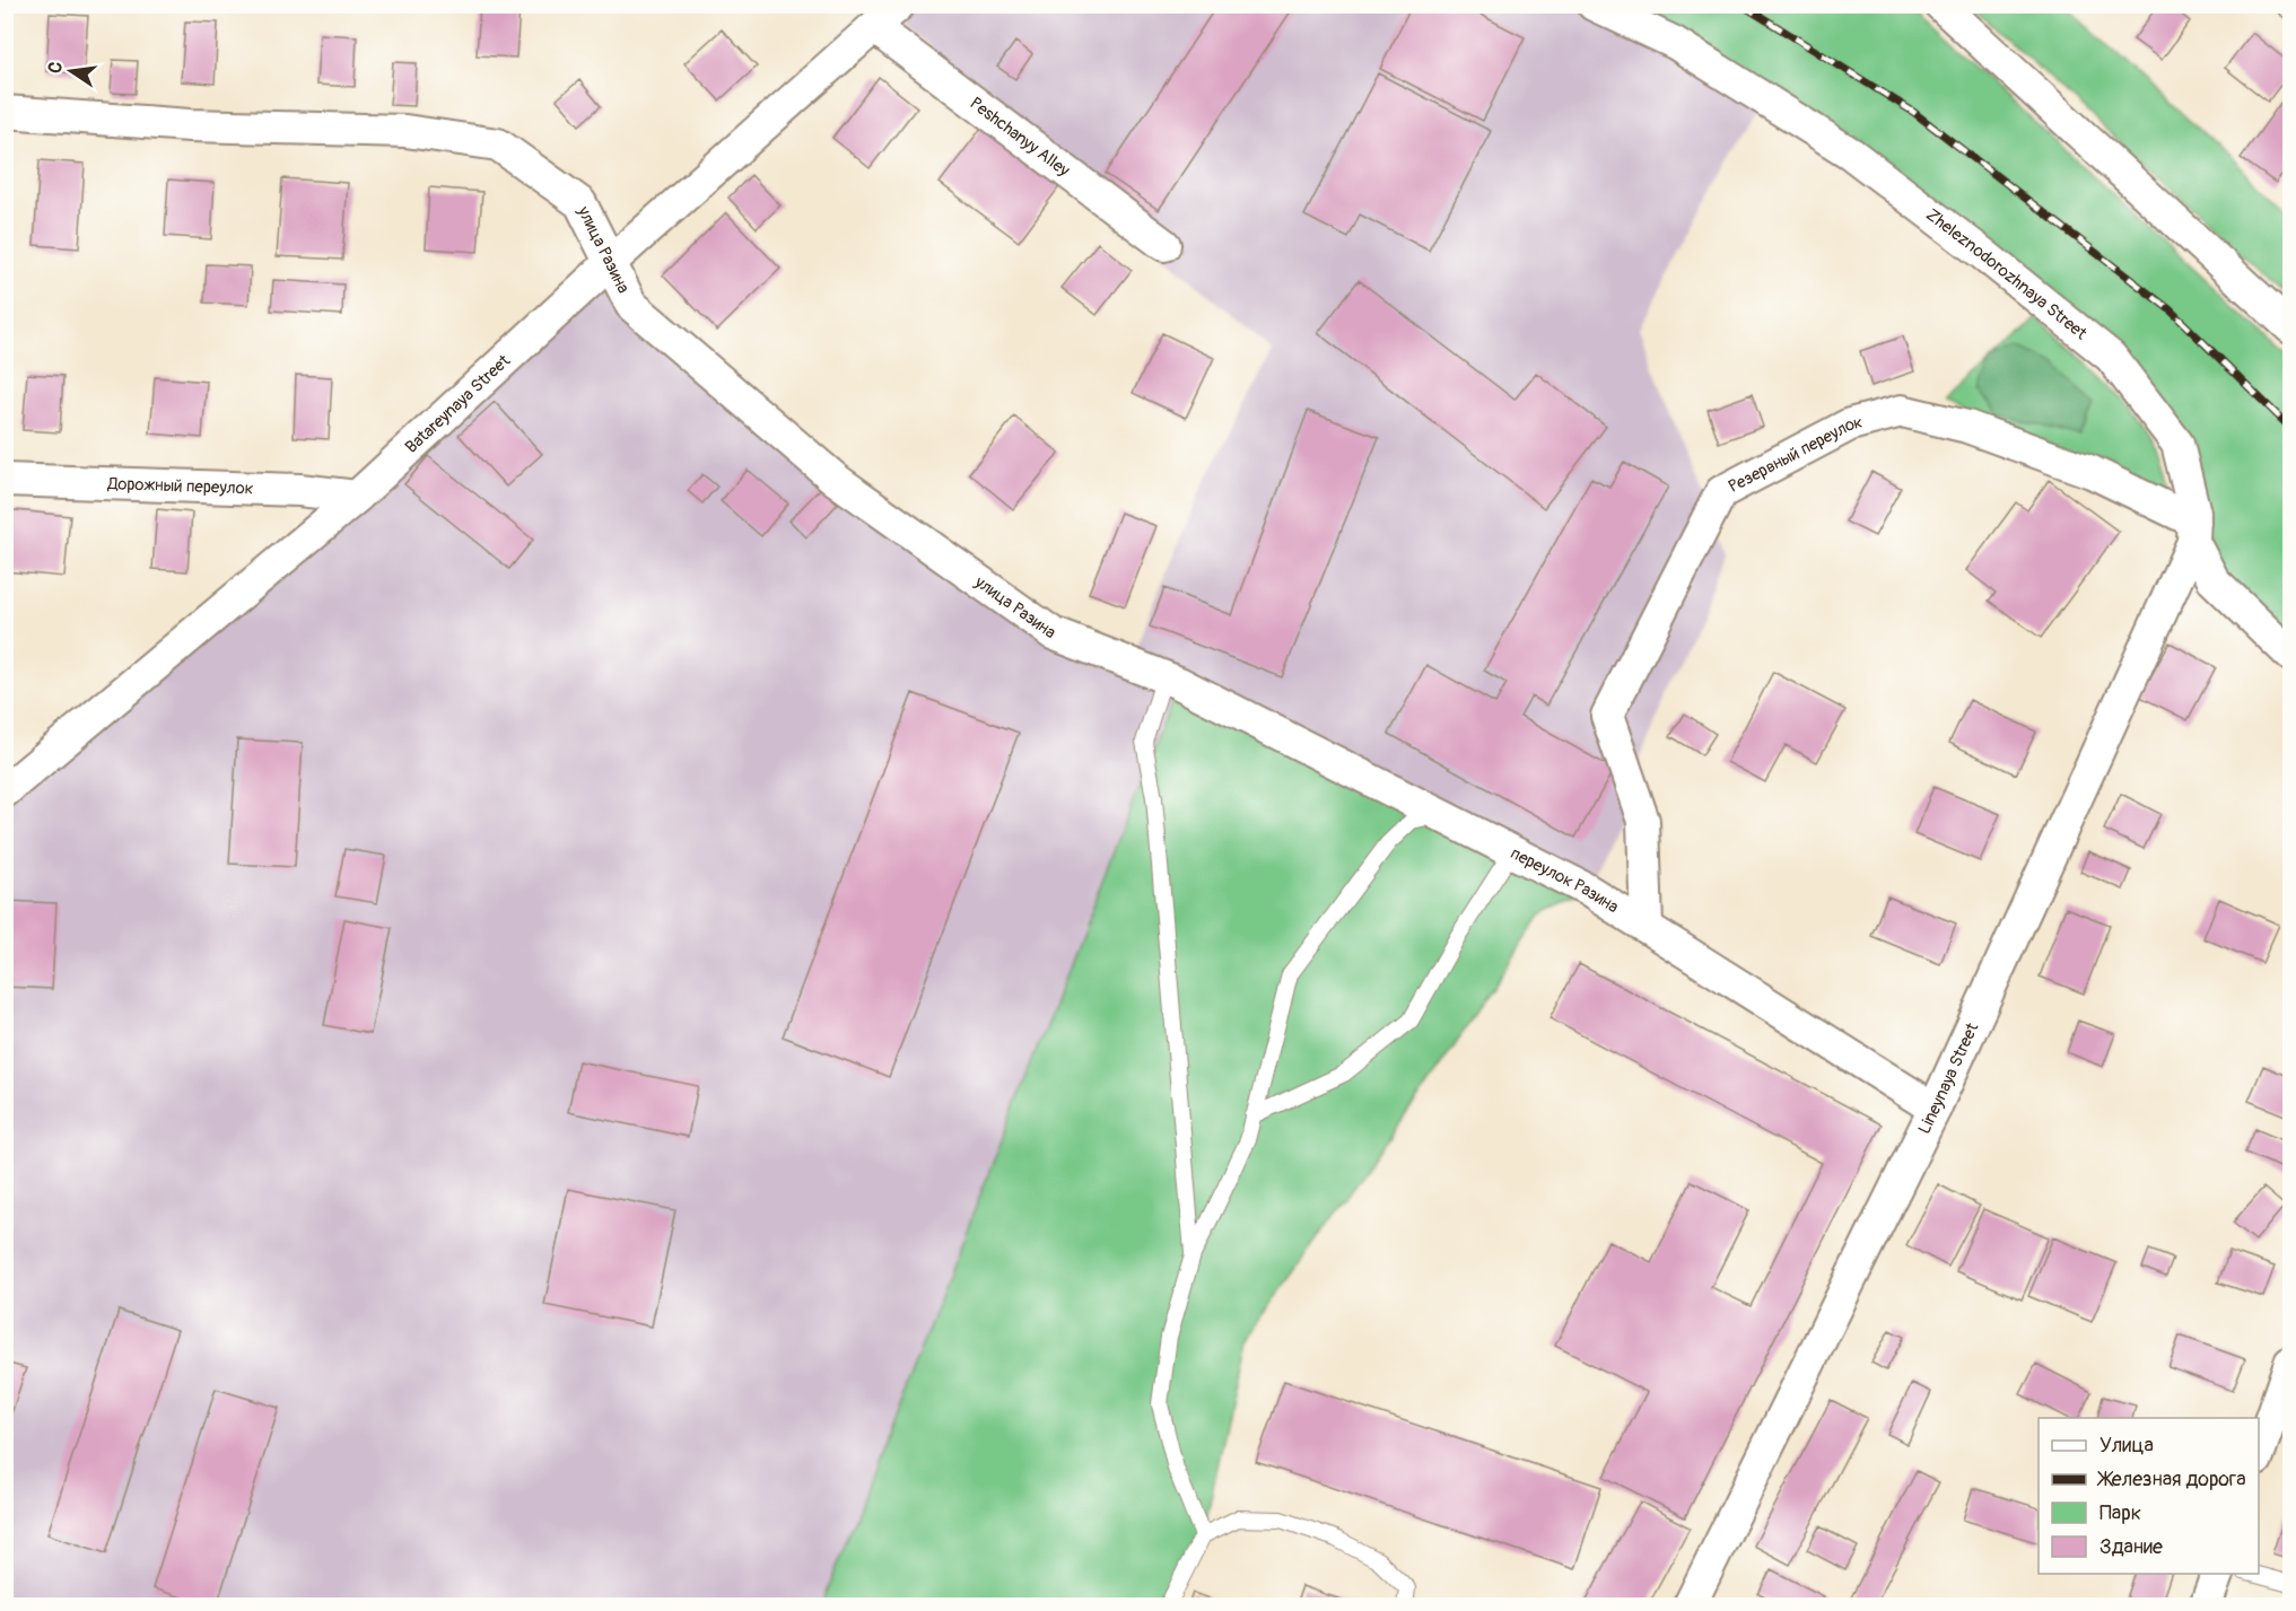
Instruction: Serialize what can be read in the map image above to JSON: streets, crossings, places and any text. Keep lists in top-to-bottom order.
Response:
{
  "streets": {
    "street": [
      "Peshchanyy Alley",
      "улица Разина",
      "Zheleznodorozhnaya Street",
      "Batareynaya Street",
      "Резервный переулок",
      "Дорожный переулок",
      "переулок Разина",
      "Lineynaya Street"
    ]
  },
  "crossings": [
    ["Peshchanyy Alley", "Batareynaya Street"],
    ["улица Разина", "Batareynaya Street"],
    ["улица Разина", "переулок Разина"],
    ["Zheleznodorozhnaya Street", "Резервный переулок"],
    ["Zheleznodorozhnaya Street", "Lineynaya Street"],
    ["Batareynaya Street", "Дорожный переулок"],
    ["Резервный переулок", "переулок Разина"],
    ["Резервный переулок", "Lineynaya Street"],
    ["переулок Разина", "Lineynaya Street"]
  ],
  "legend": [
    "Улица",
    "Железная дорога",
    "Парк",
    "Здание"
  ],
  "north": "left"
}
